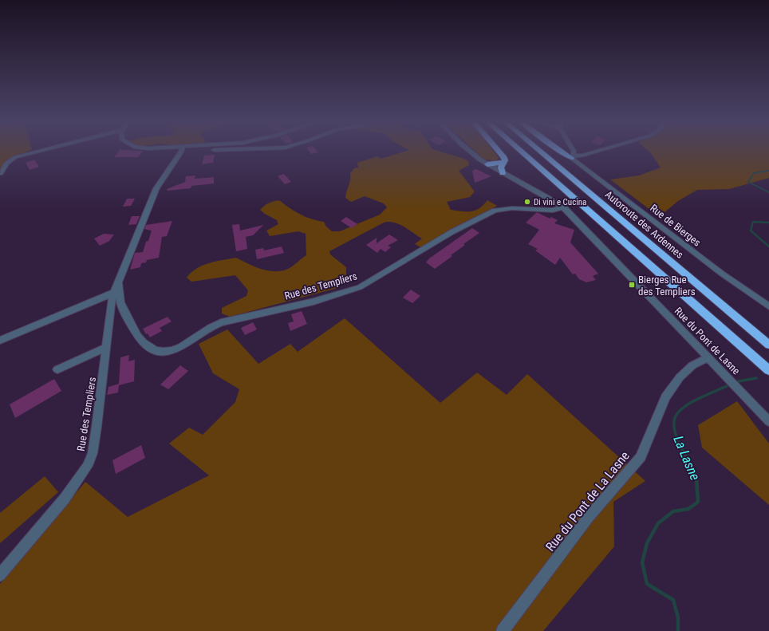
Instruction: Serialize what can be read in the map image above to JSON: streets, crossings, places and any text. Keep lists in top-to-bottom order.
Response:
{
  "streets": {
    "highway": ["Autoroute des Ardennes"],
    "street": [
      "Rue de Bierges",
      "Rue des Templiers",
      "Rue du Pont de Lasne",
      "Rue du Pont de La Lasne"
    ]
  },
  "crossings": [
    ["Rue des Templiers", "Rue du Pont de Lasne"],
    ["Rue du Pont de Lasne", "Rue du Pont de La Lasne"]
  ],
  "water": ["La Lasne"],
  "places": {
    "other": ["Di vini e Cucina"],
    "transit": ["Bierges Rue des Templiers"]
  }
}
